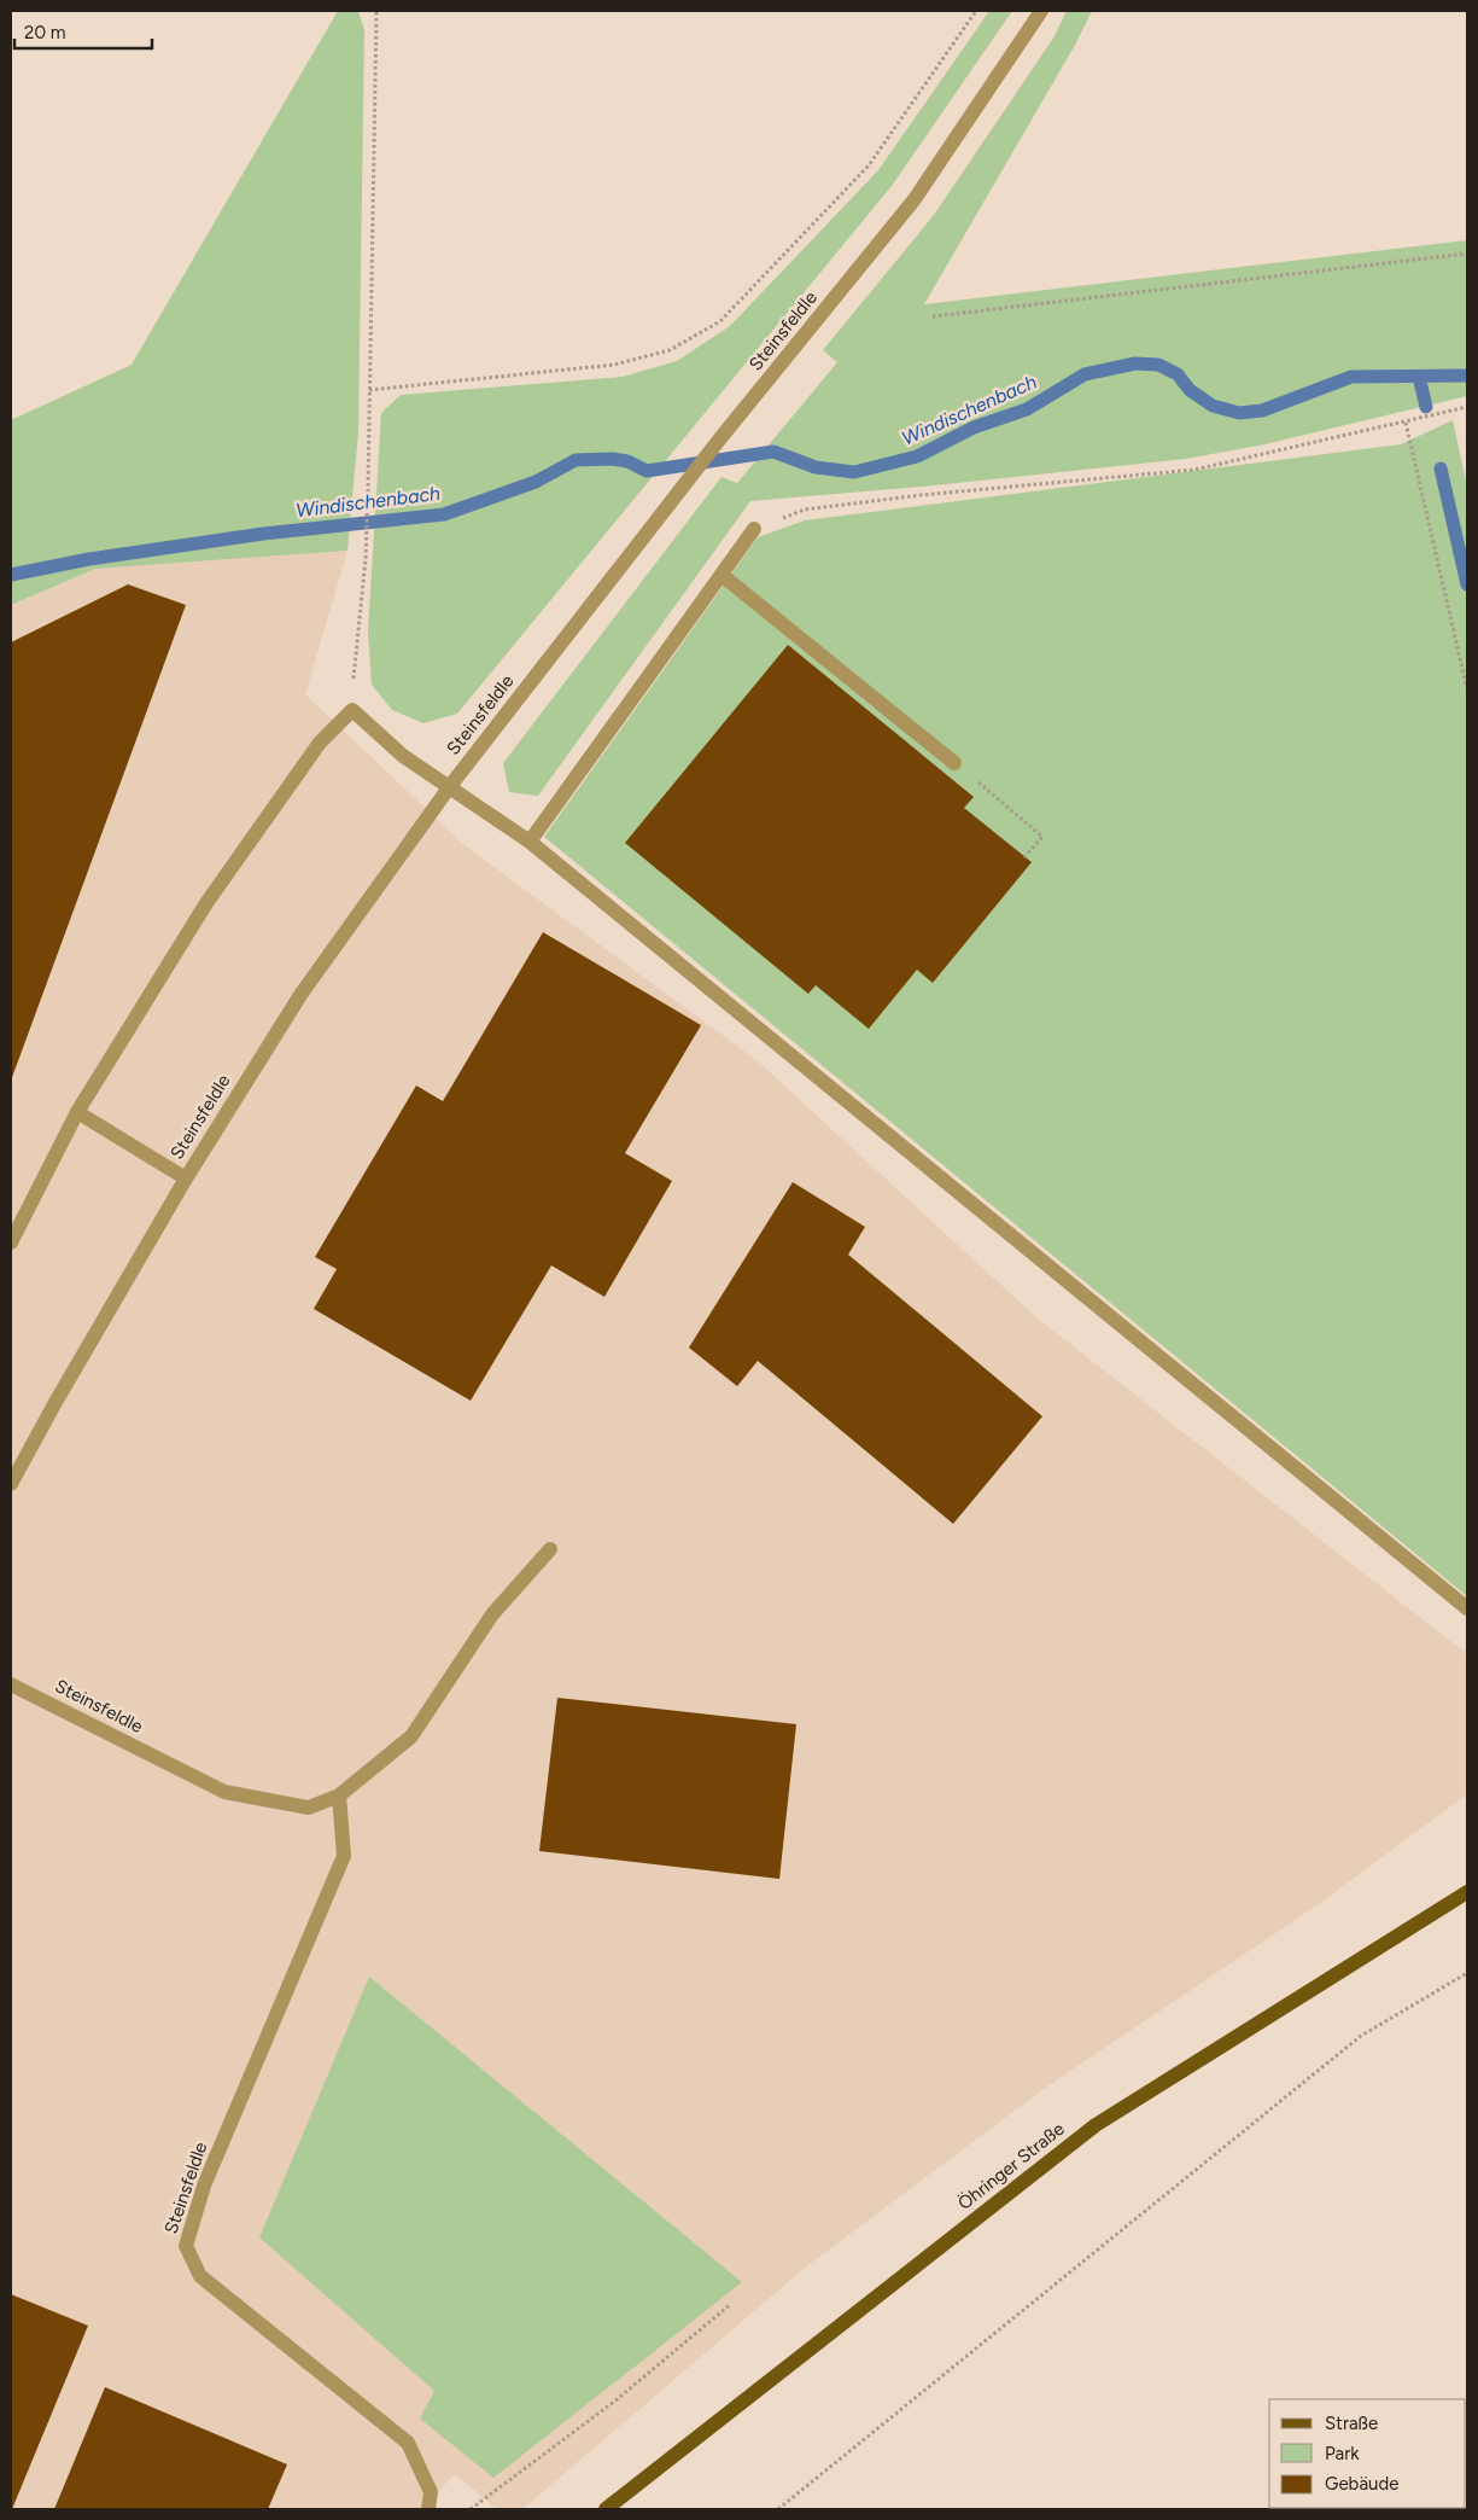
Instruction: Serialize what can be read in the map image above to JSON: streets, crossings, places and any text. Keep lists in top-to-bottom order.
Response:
{
  "streets": {
    "main road": ["Öhringer Straße"],
    "street": ["Steinsfeldle"]
  },
  "water": ["Windischenbach"],
  "legend": ["Straße", "Park", "Gebäude"],
  "scale_bar": "20 m"
}
